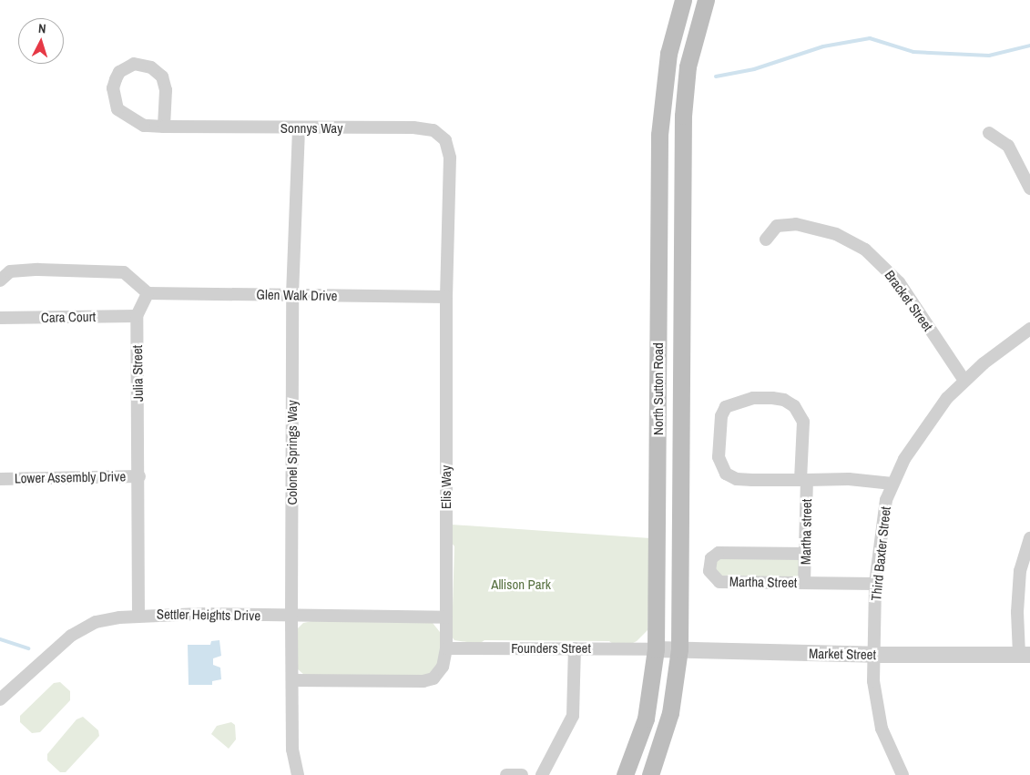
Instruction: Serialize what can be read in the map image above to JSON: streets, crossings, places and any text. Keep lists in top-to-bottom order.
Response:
{
  "streets": {
    "main road": ["North Sutton Road"],
    "street": [
      "Sonnys Way",
      "Glen Walk Drive",
      "Bracket Street",
      "Cara Court",
      "Julia Street",
      "Colonel Springs Way",
      "Lower Assembly Drive",
      "Elis Way",
      "Martha street",
      "Third Baxter Street",
      "Martha Street",
      "Settler Heights Drive",
      "Founders Street",
      "Market Street"
    ]
  },
  "crossings": [
    ["Sonnys Way", "Colonel Springs Way"],
    ["Sonnys Way", "Elis Way"],
    ["Glen Walk Drive", "Julia Street"],
    ["Glen Walk Drive", "Colonel Springs Way"],
    ["Glen Walk Drive", "Elis Way"],
    ["Bracket Street", "Third Baxter Street"],
    ["Cara Court", "Julia Street"],
    ["Julia Street", "Lower Assembly Drive"],
    ["Julia Street", "Settler Heights Drive"],
    ["North Sutton Road", "Founders Street"],
    ["North Sutton Road", "Market Street"],
    ["Colonel Springs Way", "Elis Way"],
    ["Colonel Springs Way", "Settler Heights Drive"],
    ["Elis Way", "Settler Heights Drive"],
    ["Elis Way", "Founders Street"],
    ["Martha street", "Martha Street"],
    ["Third Baxter Street", "Martha Street"],
    ["Third Baxter Street", "Market Street"],
    ["Founders Street", "Market Street"]
  ],
  "parks": ["Allison Park"],
  "north": "top"
}
